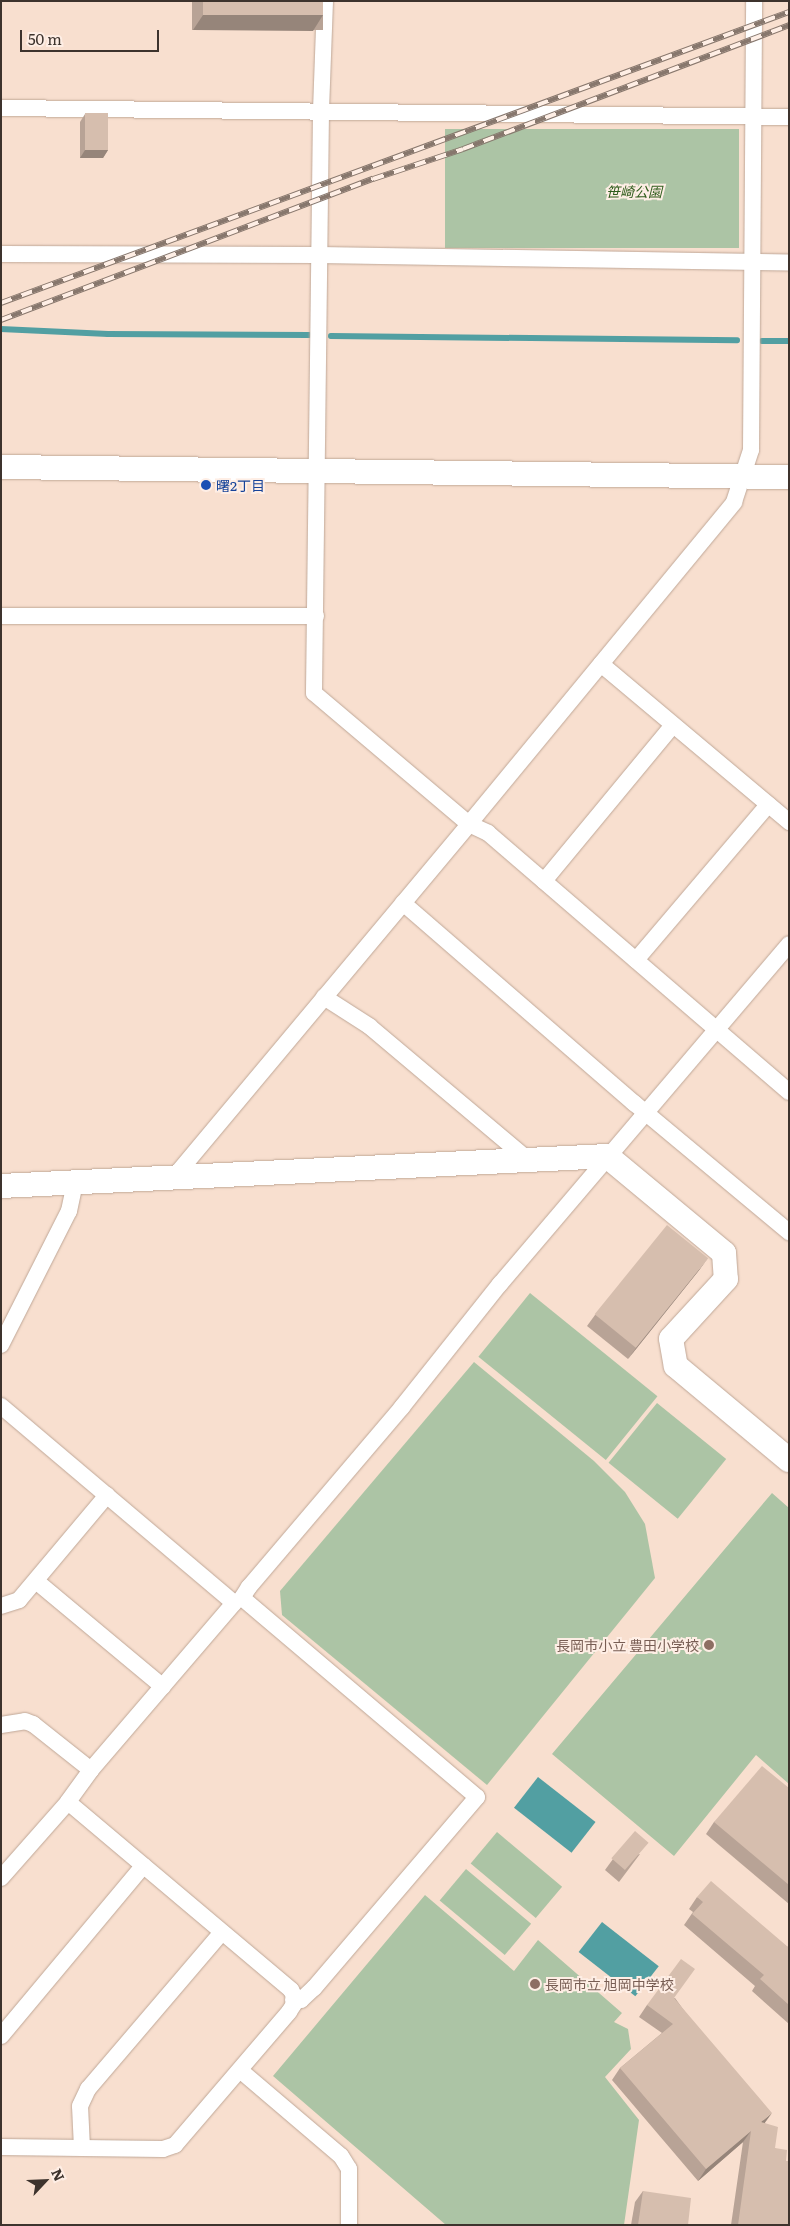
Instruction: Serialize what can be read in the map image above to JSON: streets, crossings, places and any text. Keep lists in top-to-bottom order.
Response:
{
  "parks": ["笹崎公園"],
  "places": ["曙2丁目", "長岡市小立 豊田小学校", "長岡市立 旭岡中学校"],
  "scale_bar": "50 m",
  "north": "top right"
}
